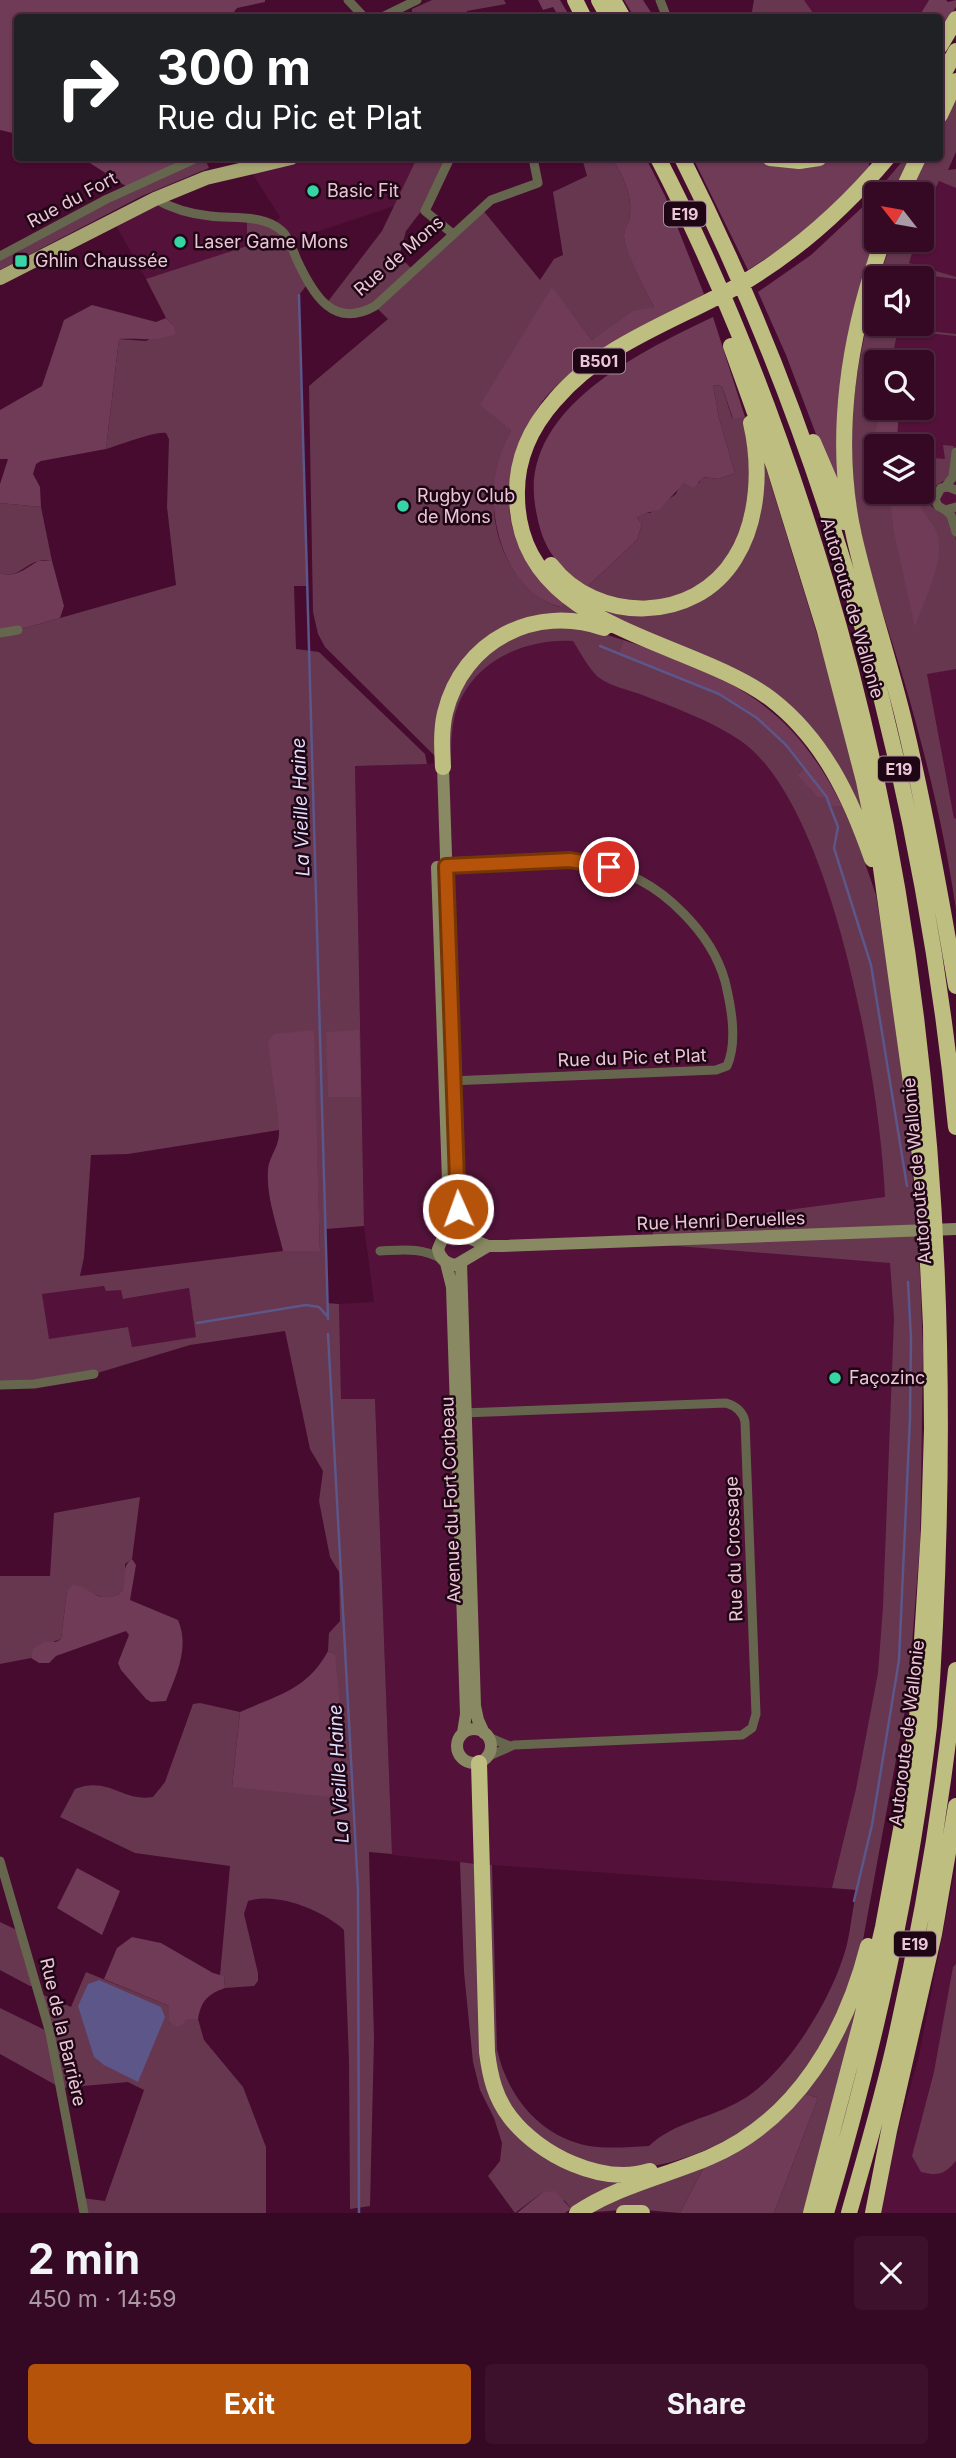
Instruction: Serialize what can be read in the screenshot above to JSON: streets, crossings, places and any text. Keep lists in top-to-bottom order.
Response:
{
  "streets": {
    "highway": ["E19", "B501", "Autoroute de Wallonie"],
    "street": [
      "Rue du Fort",
      "Rue de Mons",
      "Rue du Pic et Plat",
      "Rue Henri Deruelles",
      "Avenue du Fort Corbeau",
      "Rue du Crossage",
      "Rue de la Barrière"
    ]
  },
  "crossings": [
    ["Rue Henri Deruelles", "Avenue du Fort Corbeau"],
    ["Avenue du Fort Corbeau", "Rue du Crossage"]
  ],
  "water": ["La Vieille Haine"],
  "places": {
    "other": [
      "Basic Fit",
      "Laser Game Mons",
      "Rugby Club de Mons",
      "Façozinc"
    ],
    "transit": ["Ghlin Chaussée"]
  },
  "north": "top left",
  "page": {
    "turn": ["300 m", "Rue du Pic et Plat"],
    "heading": ["2 min", "450 m · 14:59"],
    "buttons": ["Exit", "Share"]
  }
}
